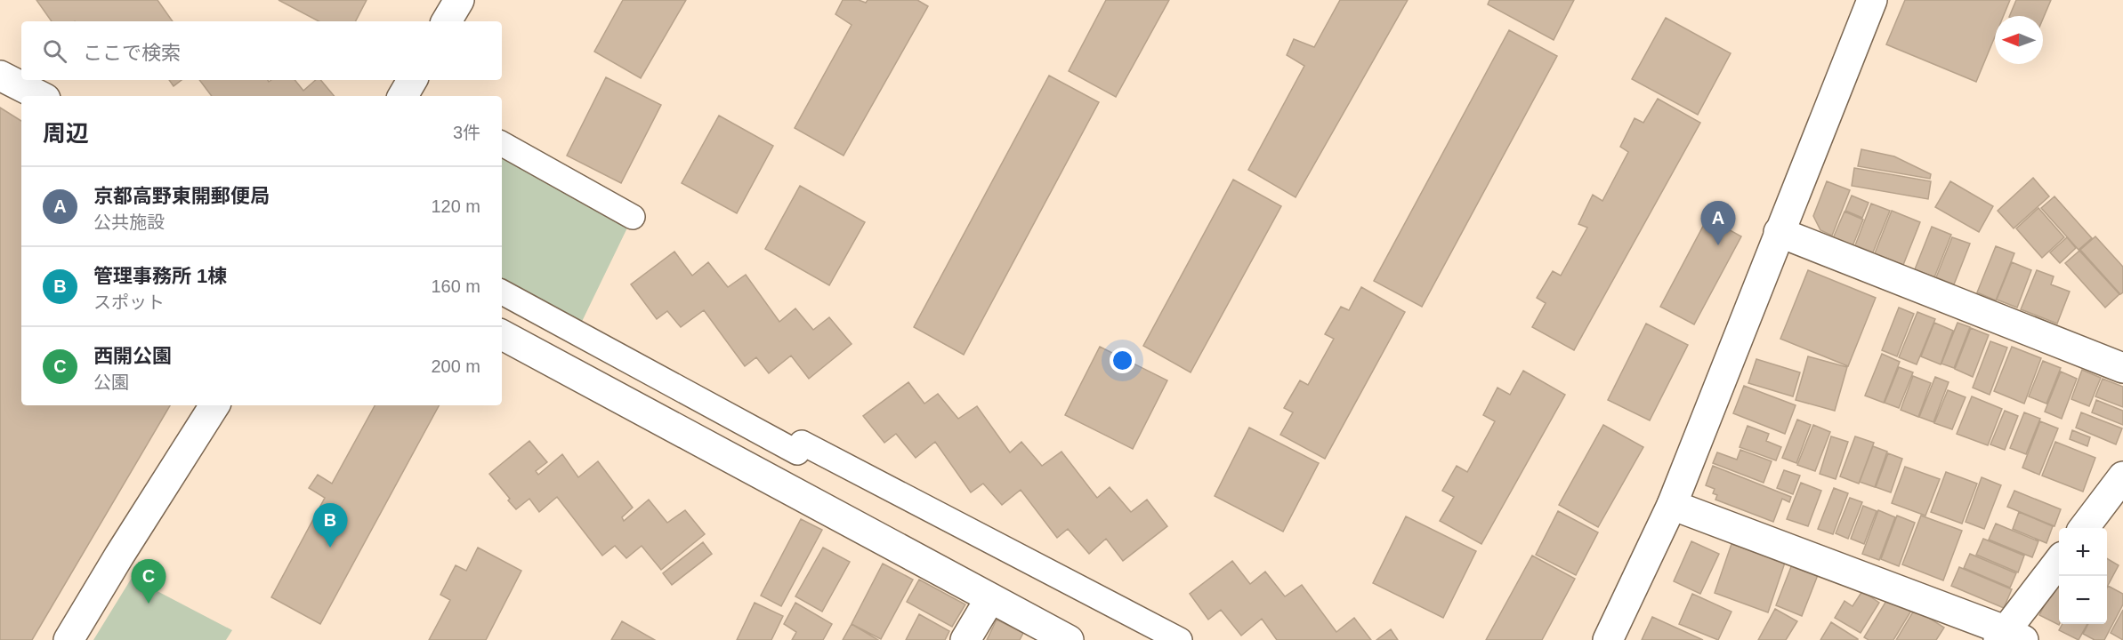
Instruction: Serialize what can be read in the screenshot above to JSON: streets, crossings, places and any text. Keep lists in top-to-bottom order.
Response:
{
  "north": "left",
  "page": {
    "search": "ここで検索",
    "heading": ["周辺", "3件"],
    "list": [
      {
        "mark": "A",
        "name": "京都高野東開郵便局",
        "note": "公共施設",
        "value": "120 m"
      },
      {
        "mark": "B",
        "name": "管理事務所 1棟",
        "note": "スポット",
        "value": "160 m"
      },
      {
        "mark": "C",
        "name": "西開公園",
        "note": "公園",
        "value": "200 m"
      }
    ],
    "pins": ["A", "B", "C"],
    "map_buttons": ["+", "−"]
  }
}
